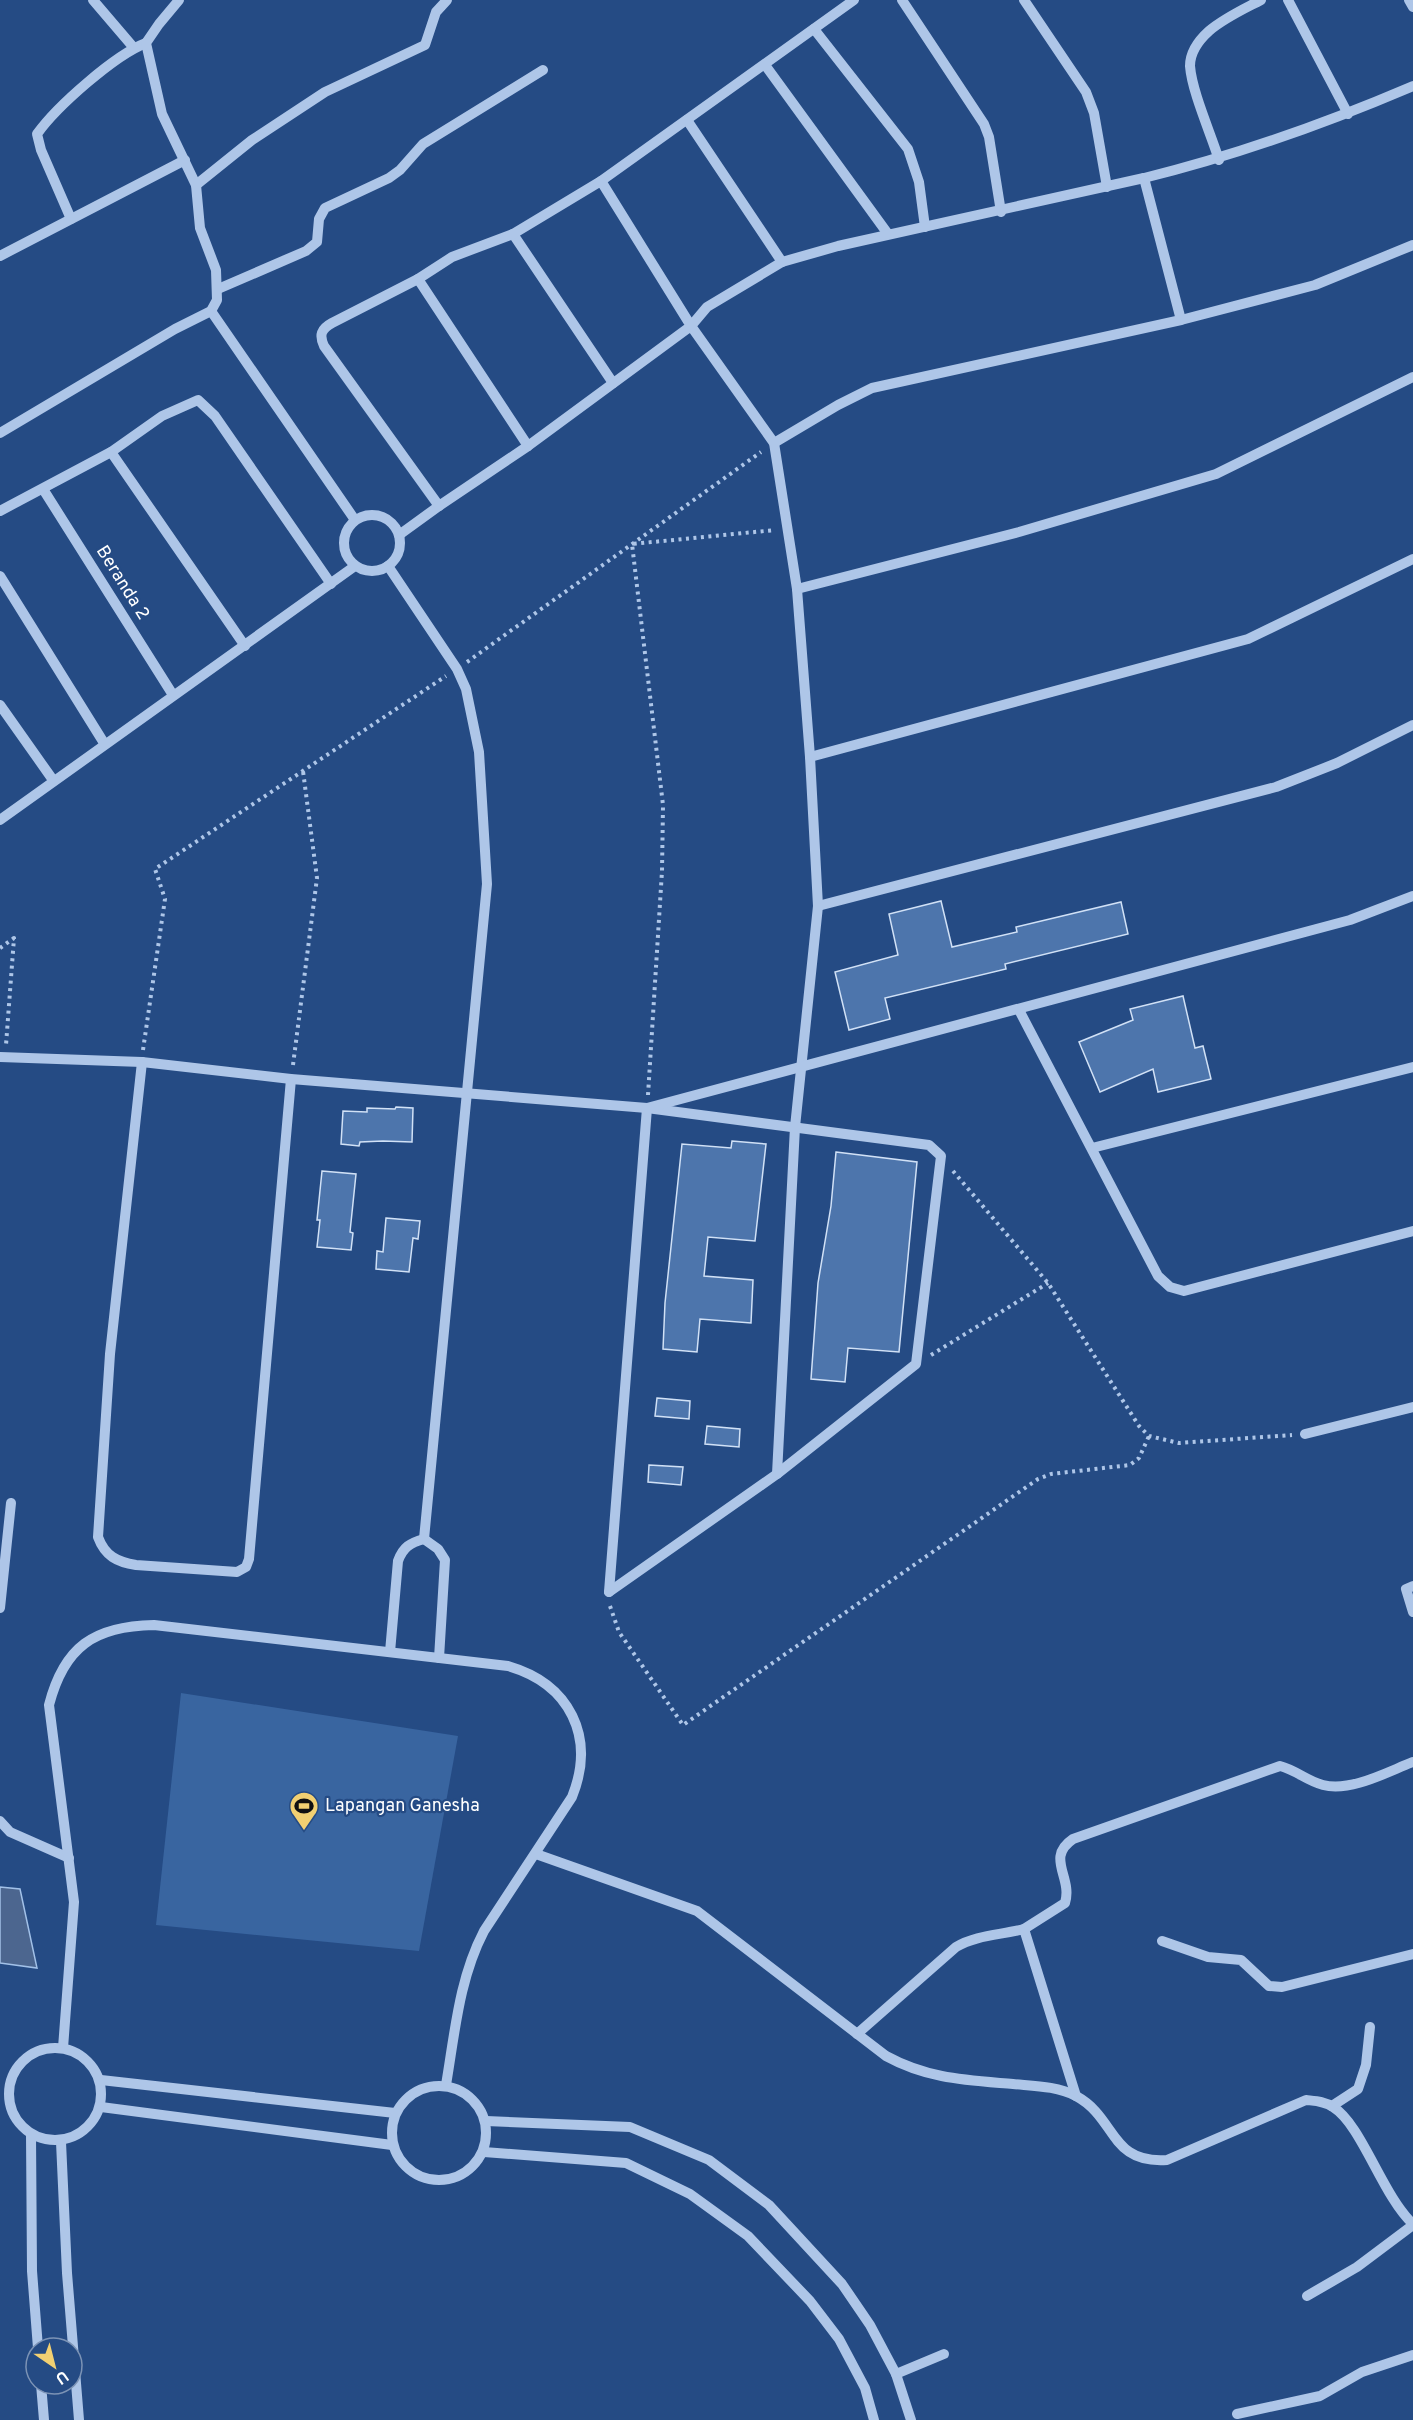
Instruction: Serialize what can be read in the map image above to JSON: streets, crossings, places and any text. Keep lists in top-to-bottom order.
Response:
{
  "streets": {
    "street": ["Beranda 2"]
  },
  "places": {
    "sports": ["Lapangan Ganesha"]
  },
  "north": "bottom right"
}
